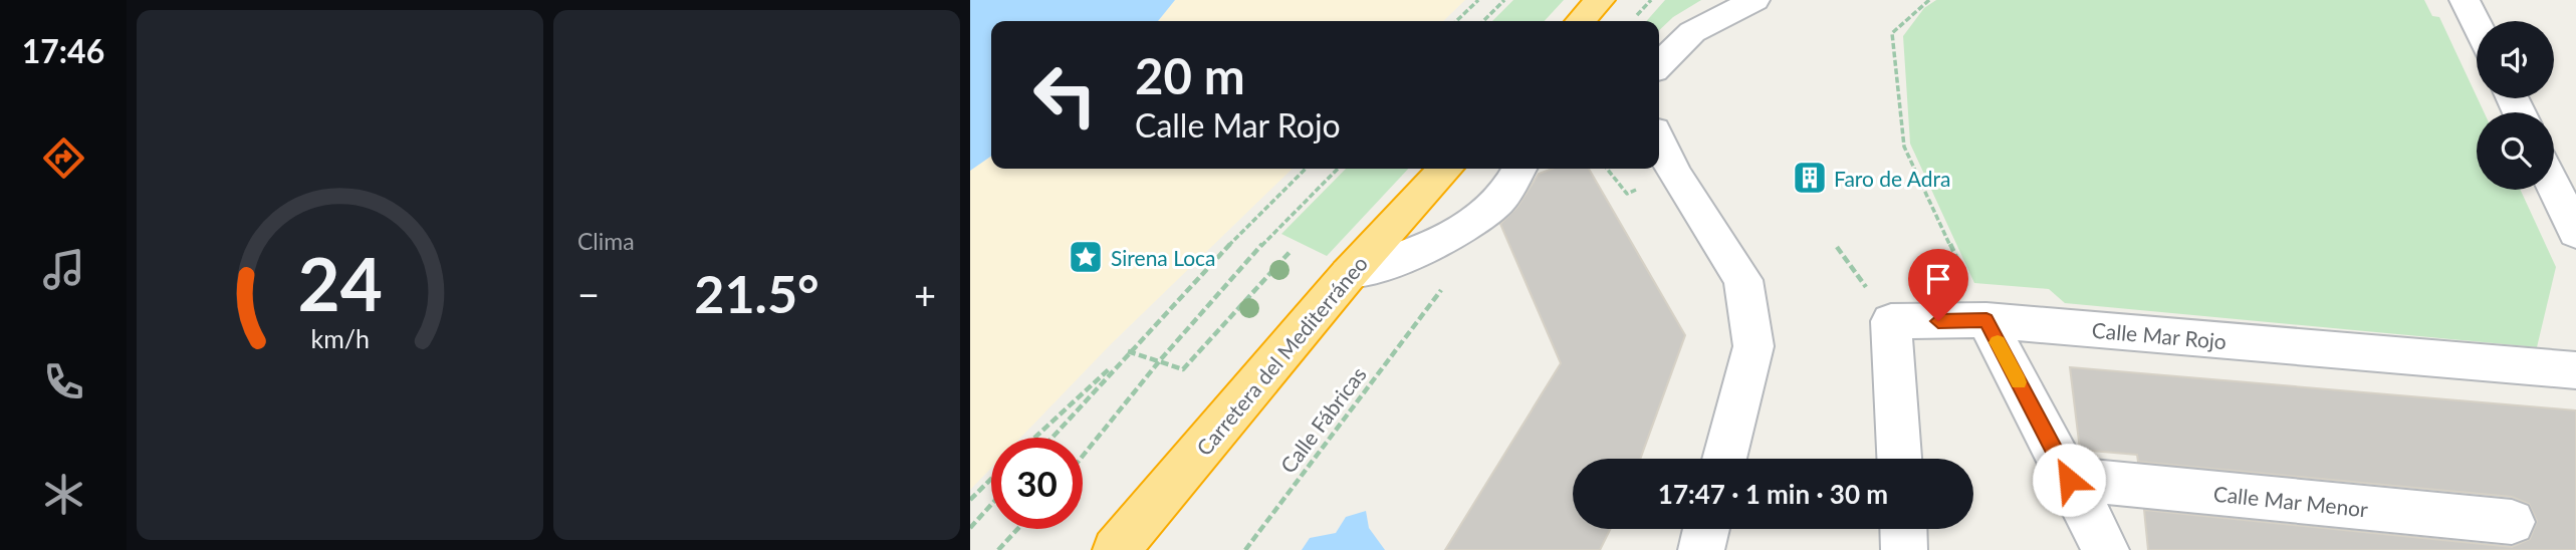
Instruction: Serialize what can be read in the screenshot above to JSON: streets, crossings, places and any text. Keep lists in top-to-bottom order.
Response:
{
  "streets": {
    "highway": ["Carretera del Mediterráneo"],
    "street": ["Calle Mar Rojo", "Calle Mar Menor"],
    "path": ["Calle Fábricas"]
  },
  "places": {
    "building": ["Faro de Adra"],
    "place": ["Sirena Loca"]
  },
  "page": {
    "tabs": "17:46",
    "tile": "Clima",
    "turn": ["20 m", "Calle Mar Rojo"],
    "heat": ["−", "21.5°", "+"],
    "limit": "30",
    "trip": "17:47 · 1 min · 30 m",
    "gauge": ["24", "km/h"]
  }
}
